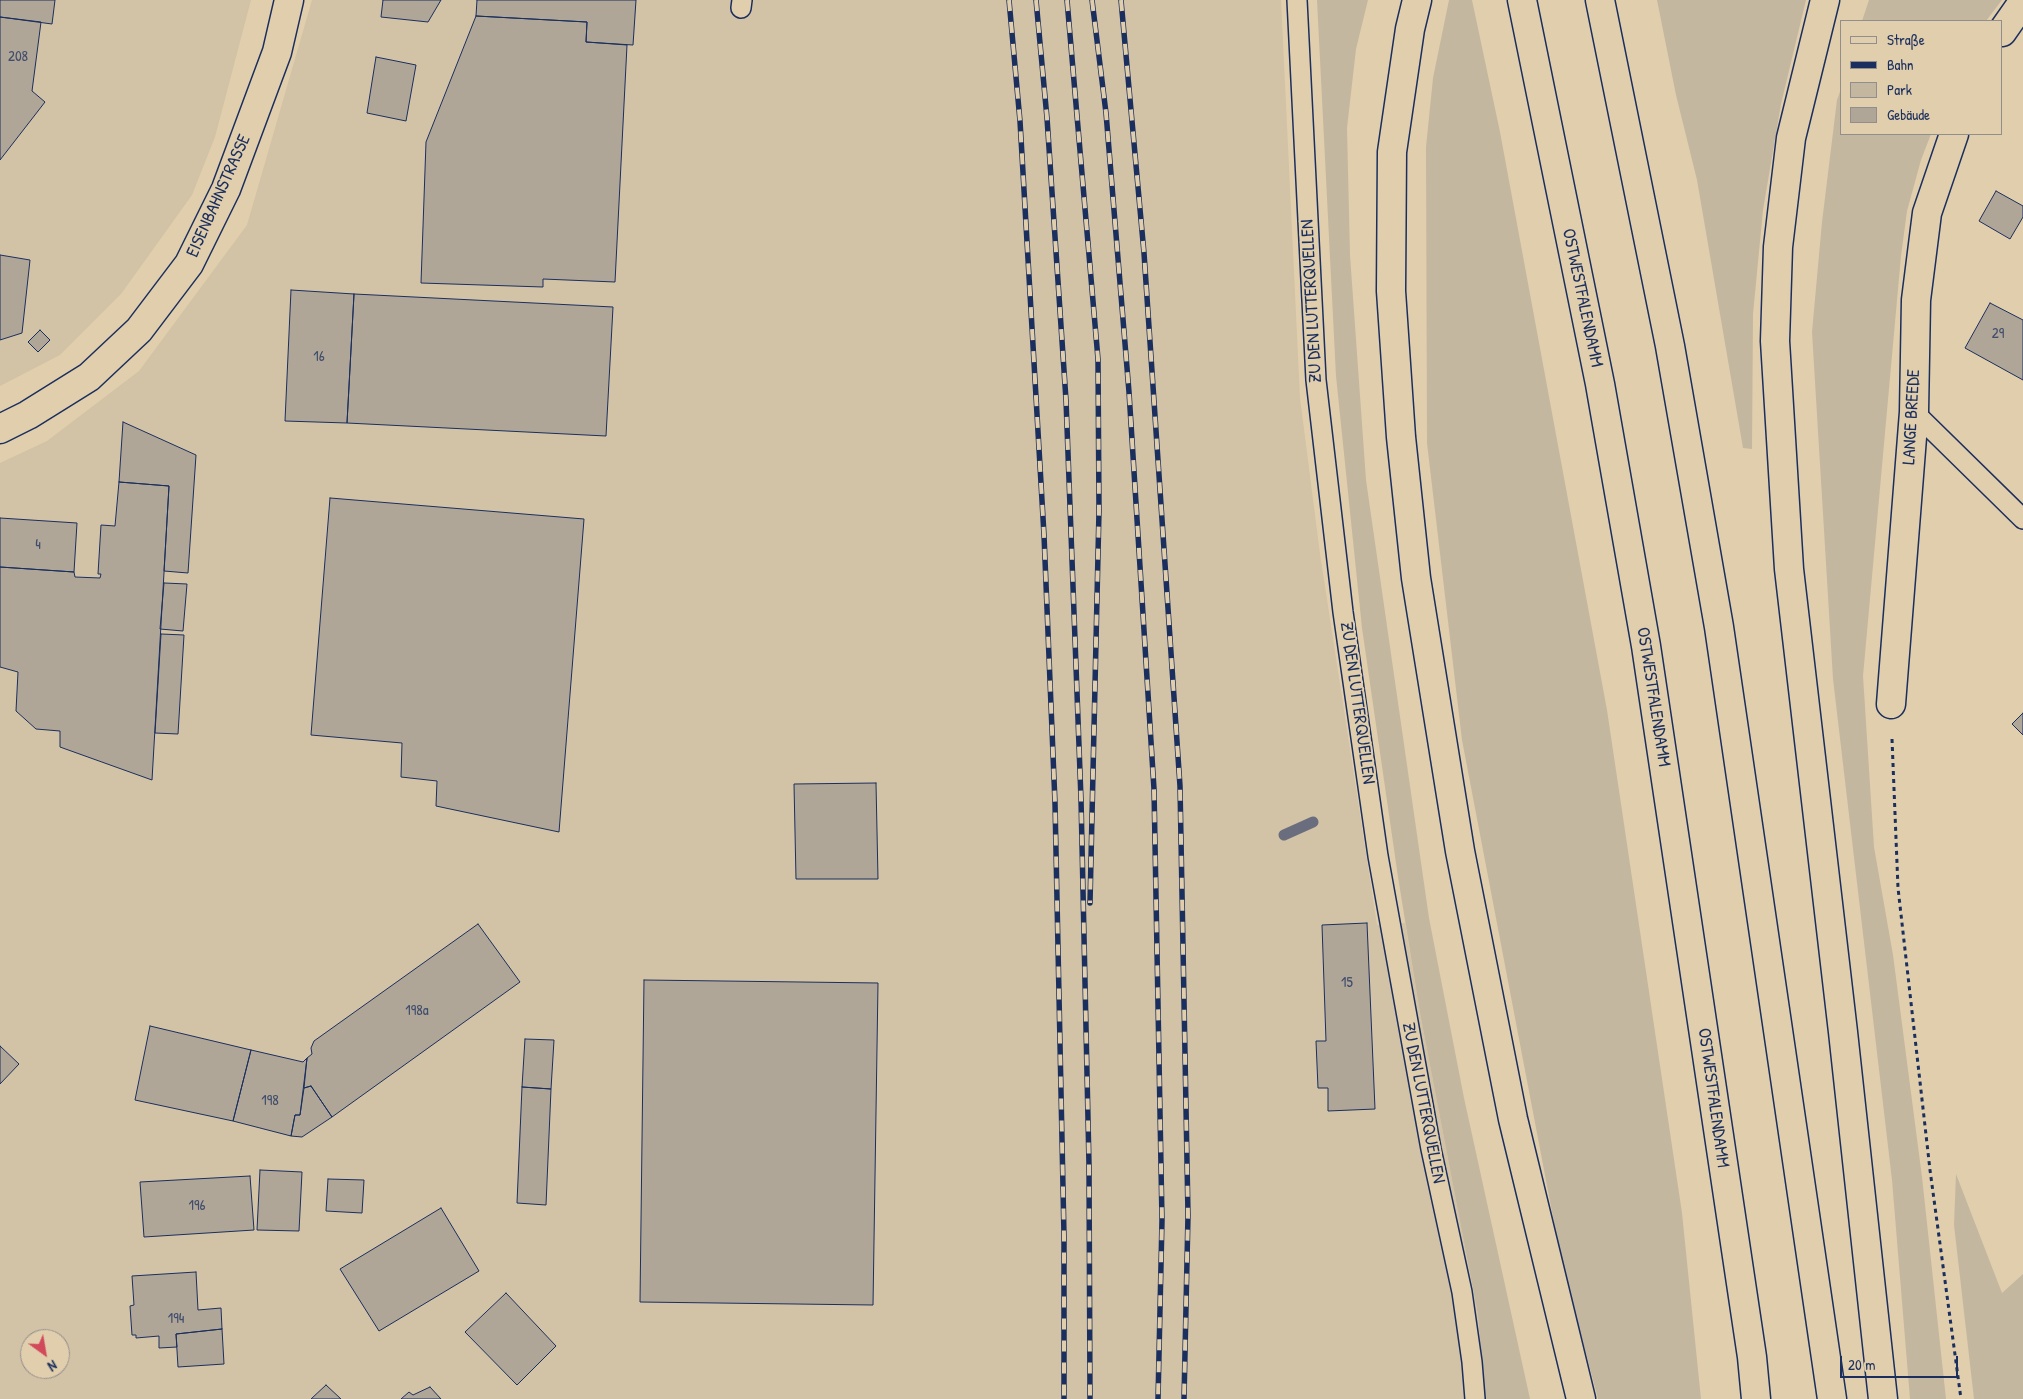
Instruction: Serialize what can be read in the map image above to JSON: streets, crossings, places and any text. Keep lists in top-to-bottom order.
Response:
{
  "streets": {
    "main road": ["EISENBAHNSTRASSE", "OSTWESTFALENDAMM", "LANGE BREEDE"],
    "lane": ["ZU DEN LUTTERQUELLEN"]
  },
  "house_numbers": [
    "208",
    "29",
    "16",
    "4",
    "15",
    "198a",
    "198",
    "196",
    "194"
  ],
  "legend": [
    "Straße",
    "Bahn",
    "Park",
    "Gebäude"
  ],
  "scale_bar": "20 m",
  "north": "bottom right"
}
